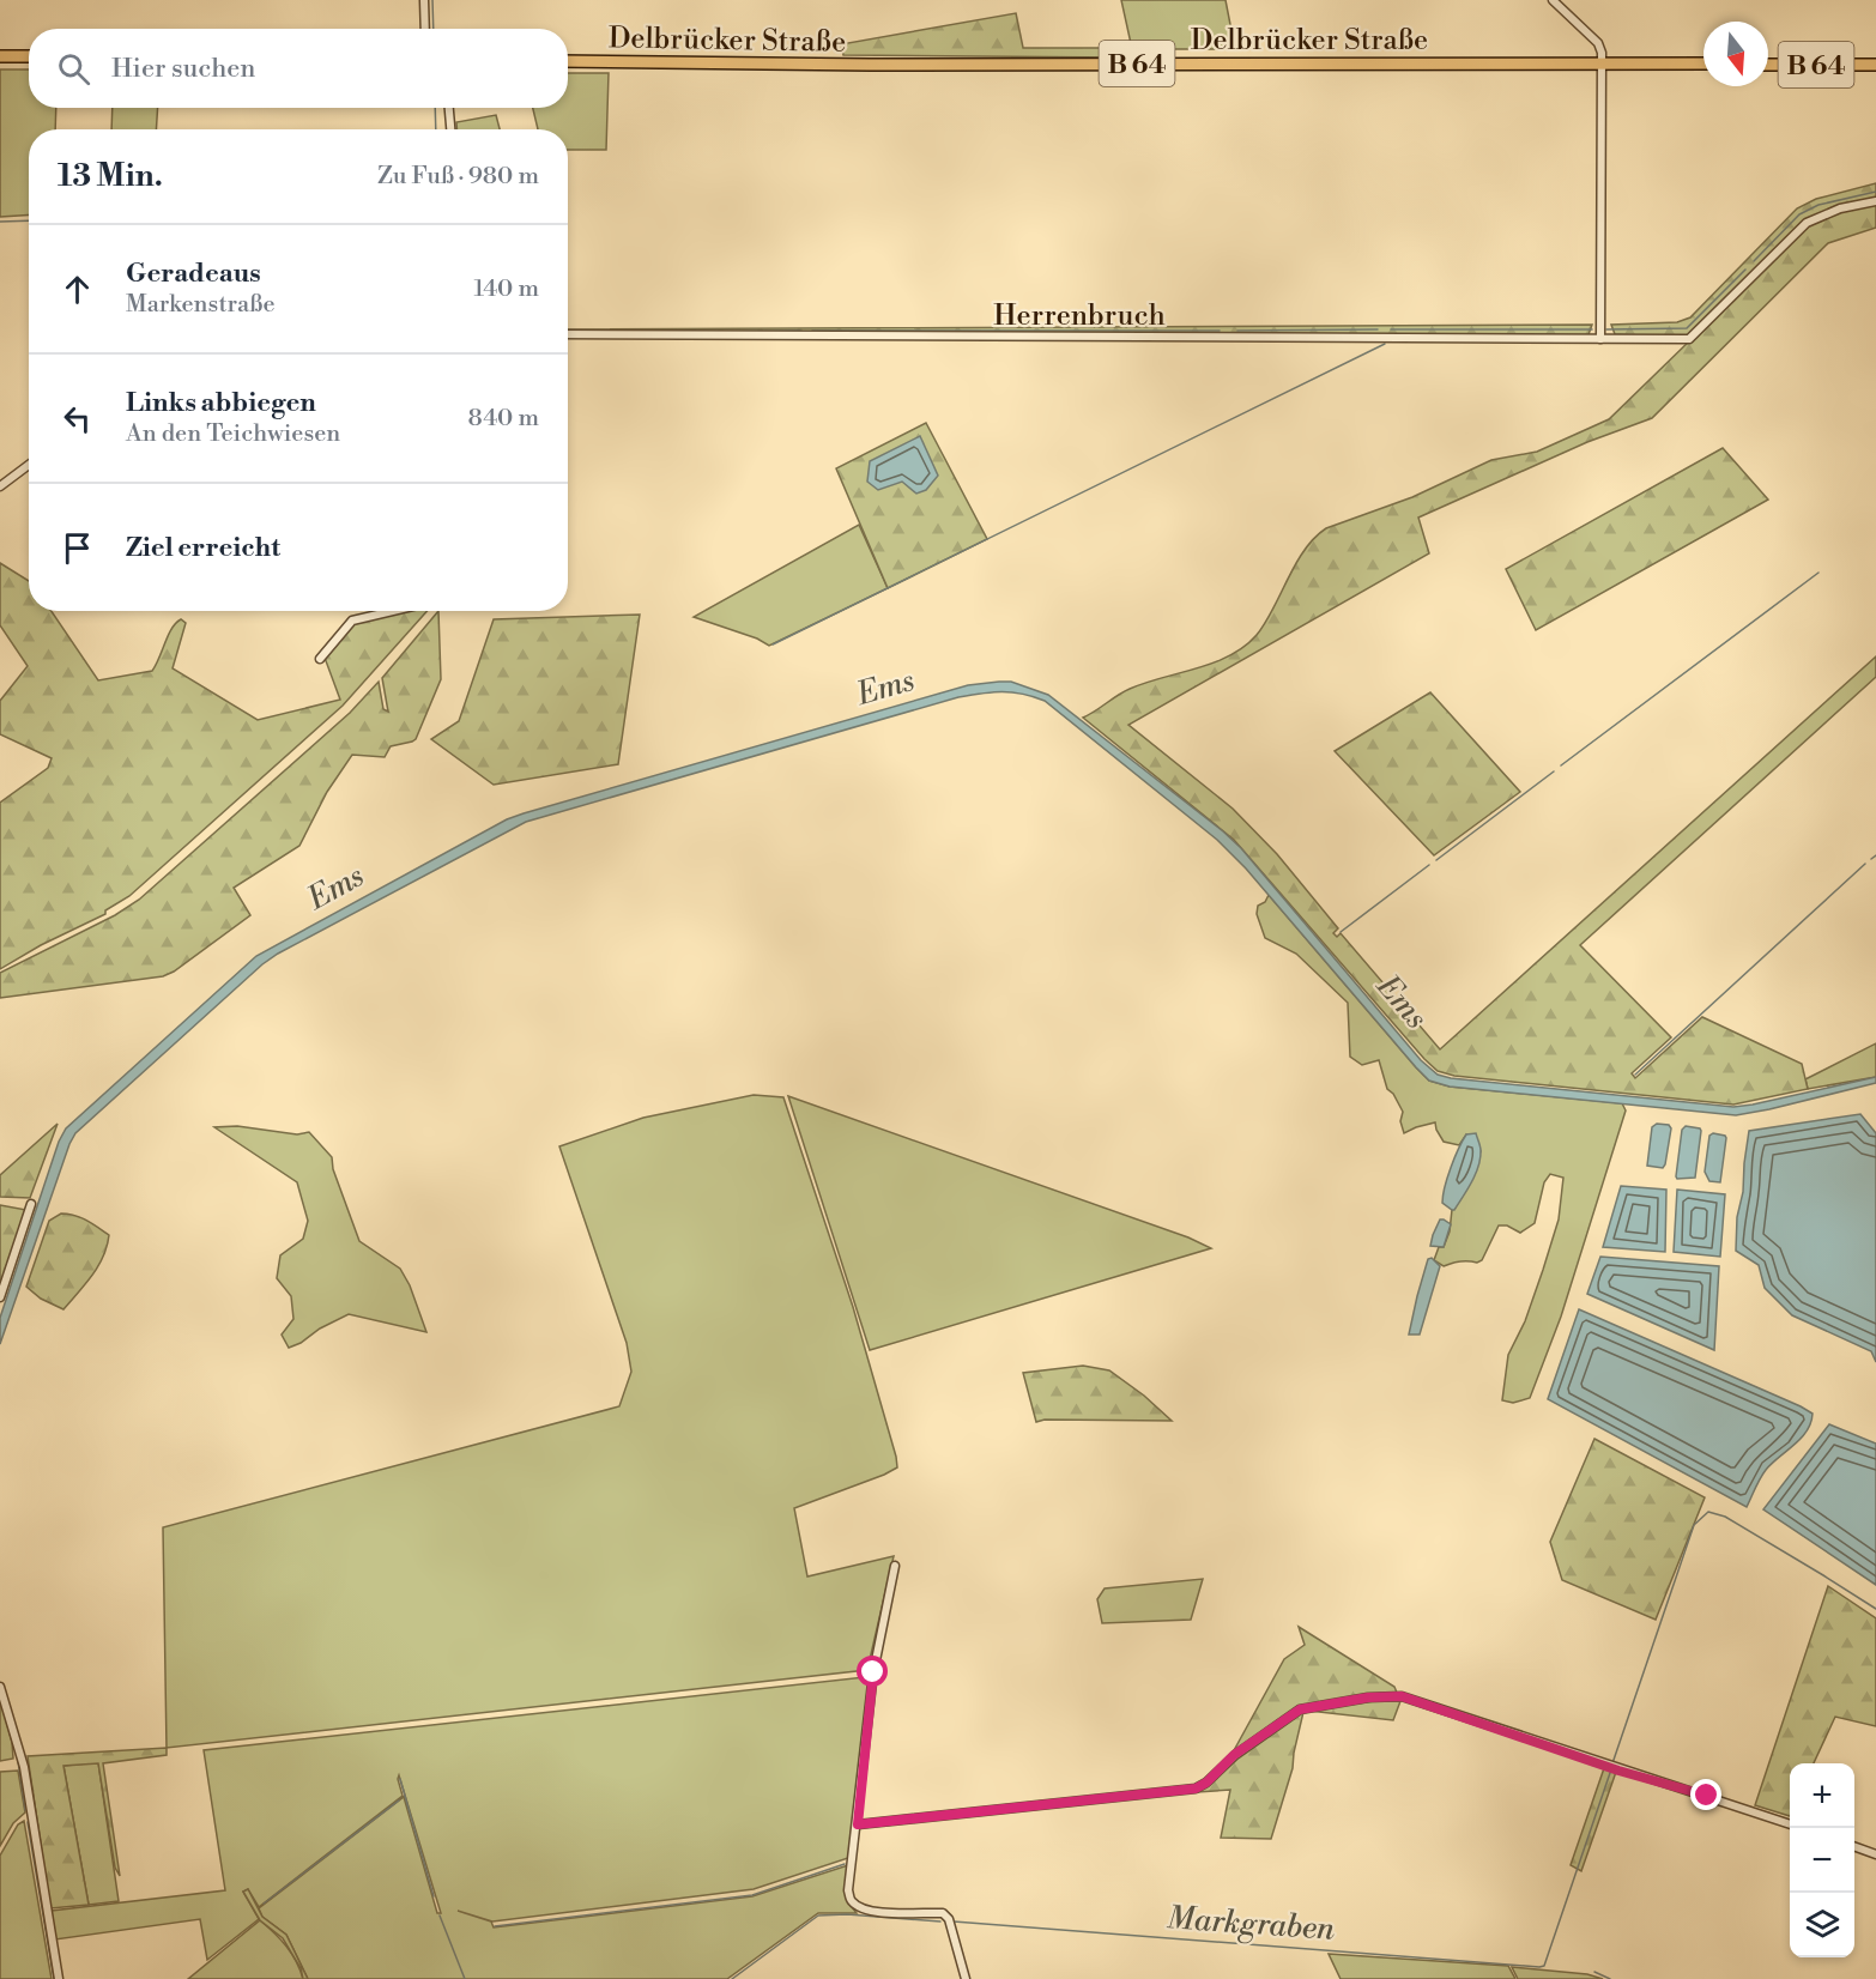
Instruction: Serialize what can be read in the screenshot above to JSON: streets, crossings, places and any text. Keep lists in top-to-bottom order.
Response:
{
  "streets": {
    "main road": ["Delbrücker Straße", "B 64"],
    "street": ["Herrenbruch"]
  },
  "water": ["Ems", "Markgraben"],
  "north": "bottom",
  "page": {
    "search": "Hier suchen",
    "heading": ["13 Min.", "Zu Fuß · 980 m"],
    "list": [
      ["Geradeaus", "Markenstraße", "140 m"],
      ["Links abbiegen", "An den Teichwiesen", "840 m"],
      "Ziel erreicht"
    ],
    "map_buttons": ["+", "−"]
  }
}
